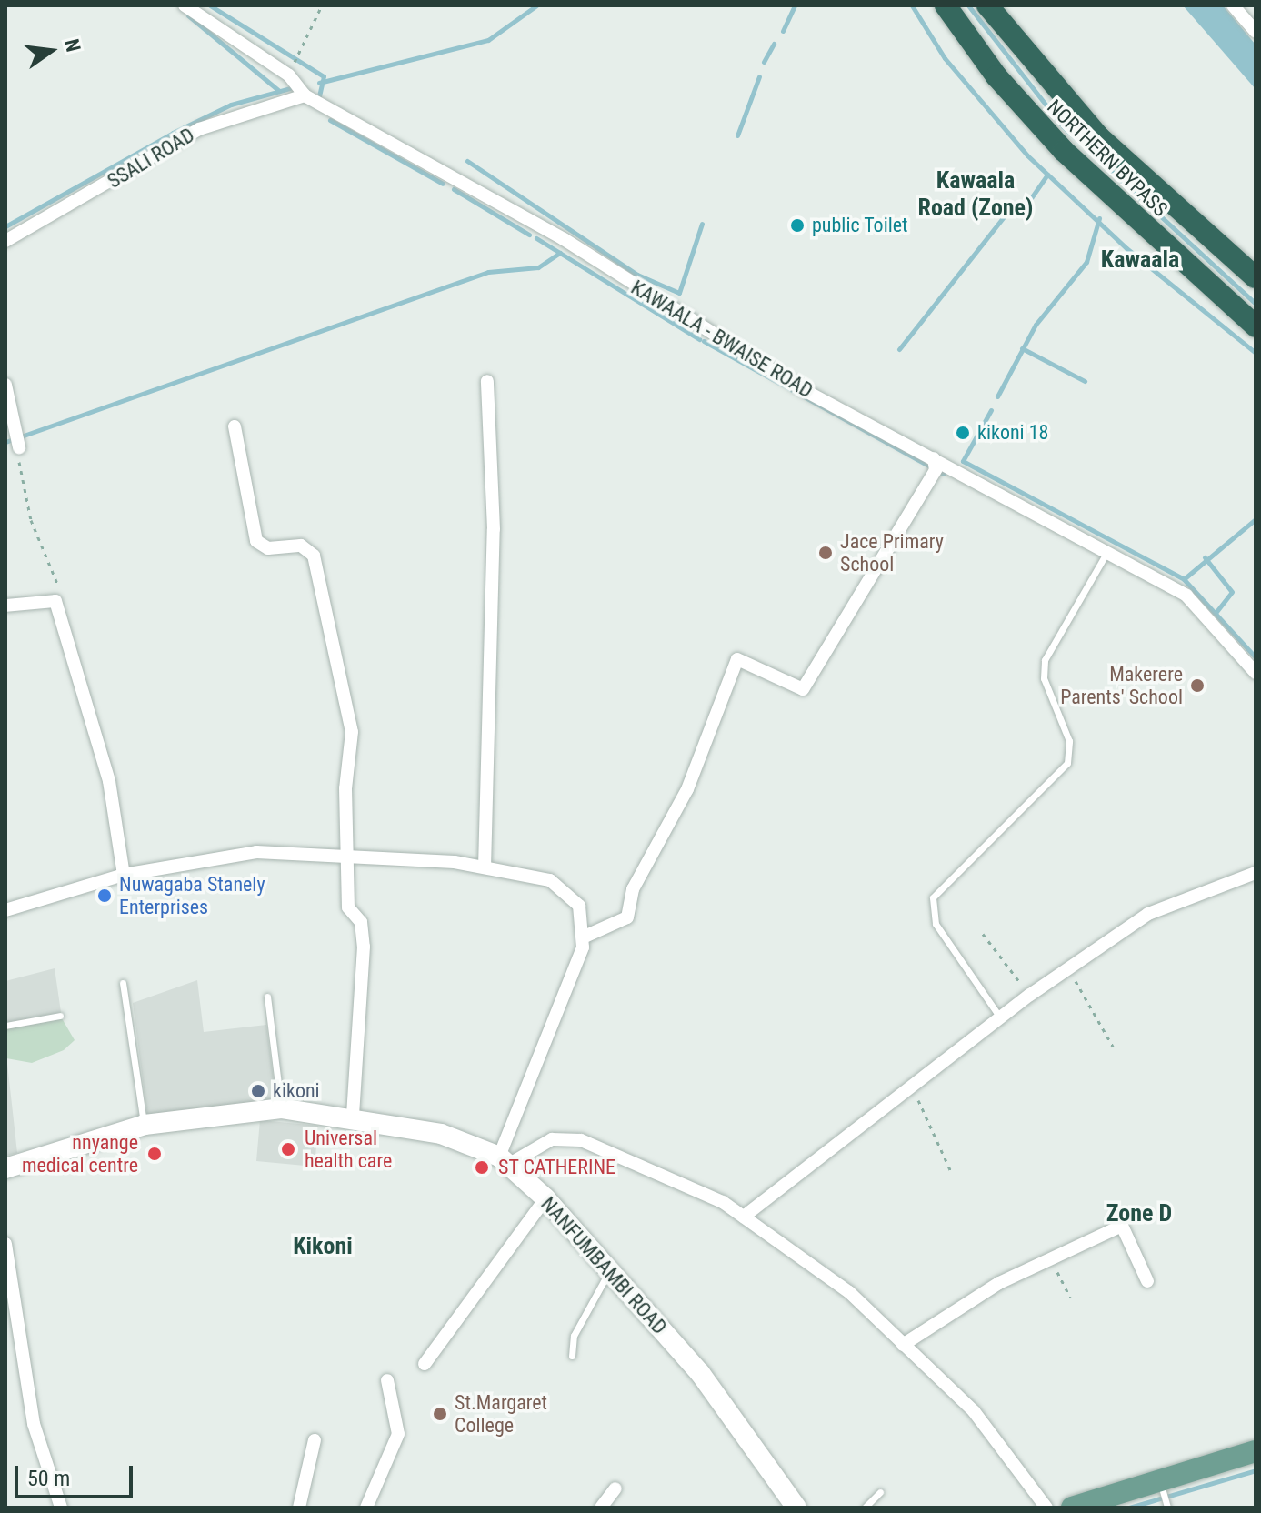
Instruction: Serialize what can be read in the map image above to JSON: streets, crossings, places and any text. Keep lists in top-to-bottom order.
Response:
{
  "streets": {
    "highway": ["NORTHERN BYPASS"],
    "street": ["SSALI ROAD", "KAWAALA - BWAISE ROAD", "NANFUMBAMBI ROAD"]
  },
  "crossings": [
    ["SSALI ROAD", "KAWAALA - BWAISE ROAD"]
  ],
  "districts": [
    "Kawaala Road (Zone)",
    "Kawaala",
    "Zone D",
    "Kikoni"
  ],
  "places": [
    "public Toilet",
    "kikoni 18",
    "Jace Primary School",
    "Makerere Parents' School",
    "Nuwagaba Stanely Enterprises",
    "kikoni",
    "Universal health care",
    "nnyange medical centre",
    "ST CATHERINE",
    "St.Margaret College"
  ],
  "scale_bar": "50 m",
  "north": "right"
}
